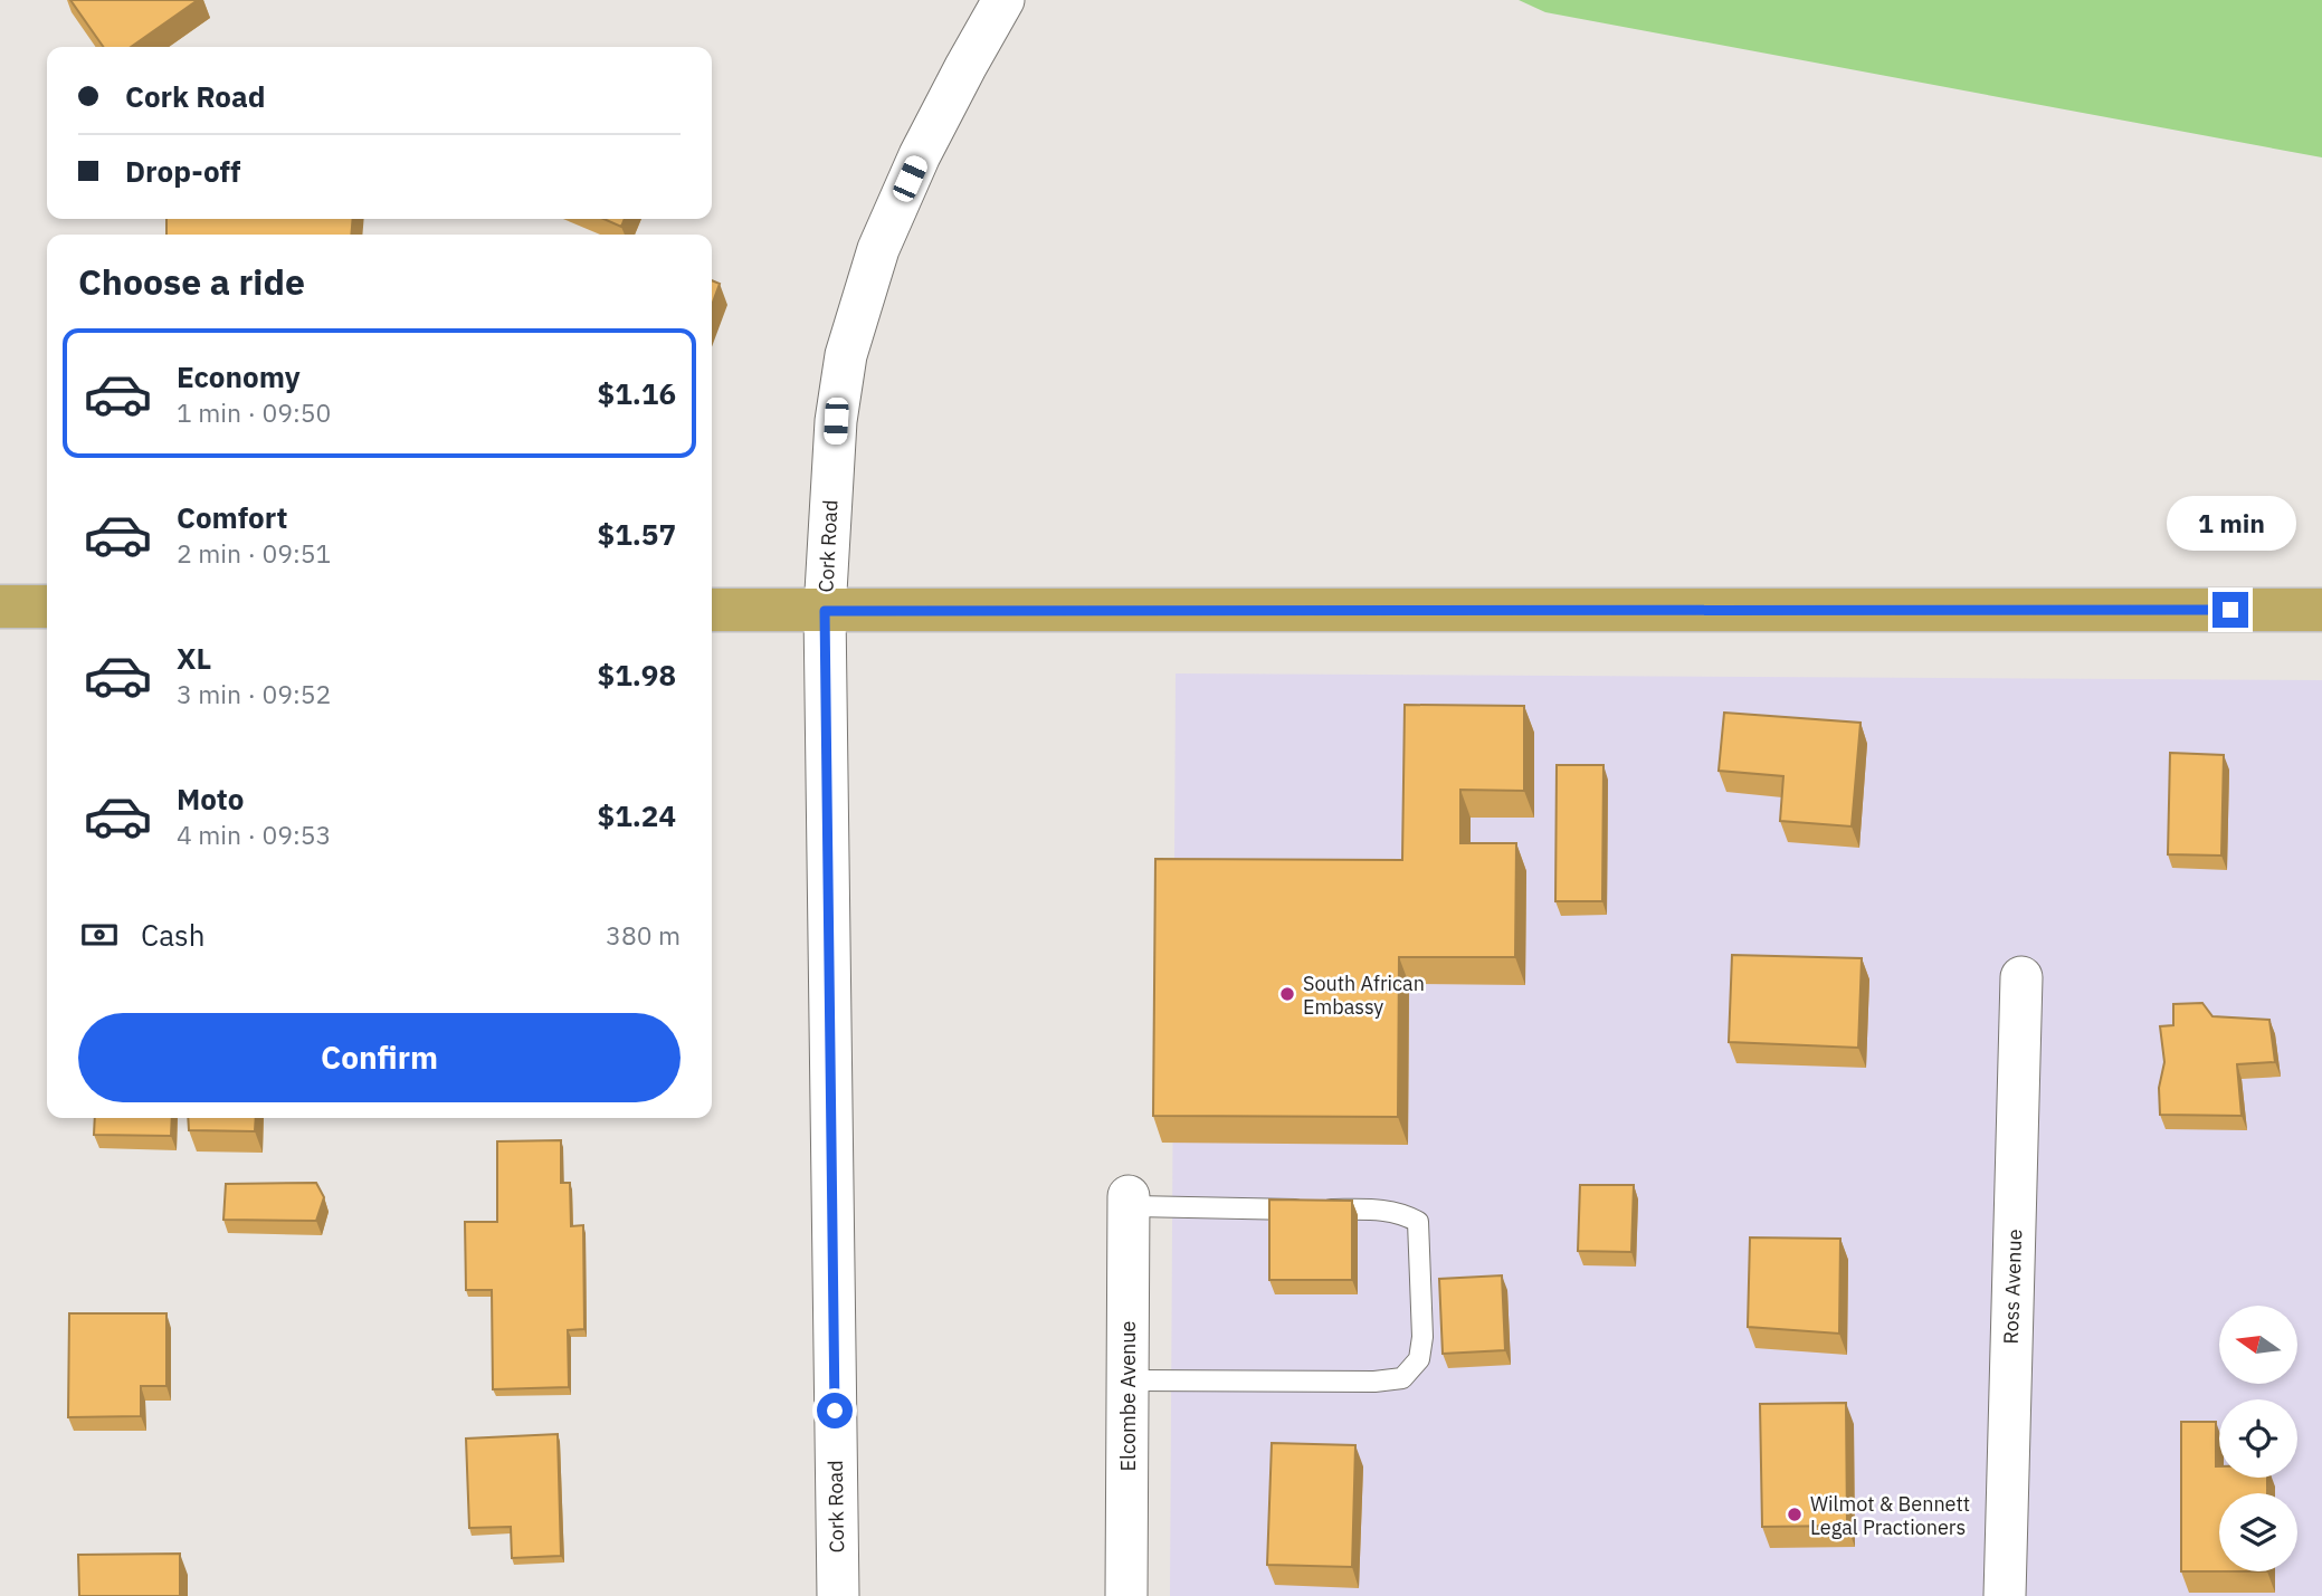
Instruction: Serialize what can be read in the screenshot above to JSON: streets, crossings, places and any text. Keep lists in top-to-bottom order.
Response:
{
  "streets": {
    "street": ["Cork Road", "Ross Avenue", "Elcombe Avenue"]
  },
  "places": ["South African Embassy", "Wilmot & Bennett Legal Practioners"],
  "north": "left",
  "page": {
    "banner": ["Cork Road", "Drop-off"],
    "heading": "Choose a ride",
    "list": [
      {
        "name": "Economy",
        "note": "1 min · 09:50",
        "value": "$1.16"
      },
      {
        "name": "Comfort",
        "note": "2 min · 09:51",
        "value": "$1.57"
      },
      {
        "name": "XL",
        "note": "3 min · 09:52",
        "value": "$1.98"
      },
      {
        "name": "Moto",
        "note": "4 min · 09:53",
        "value": "$1.24"
      }
    ],
    "bubble": "1 min",
    "pay": ["Cash", "380 m"],
    "buttons": "Confirm"
  }
}
